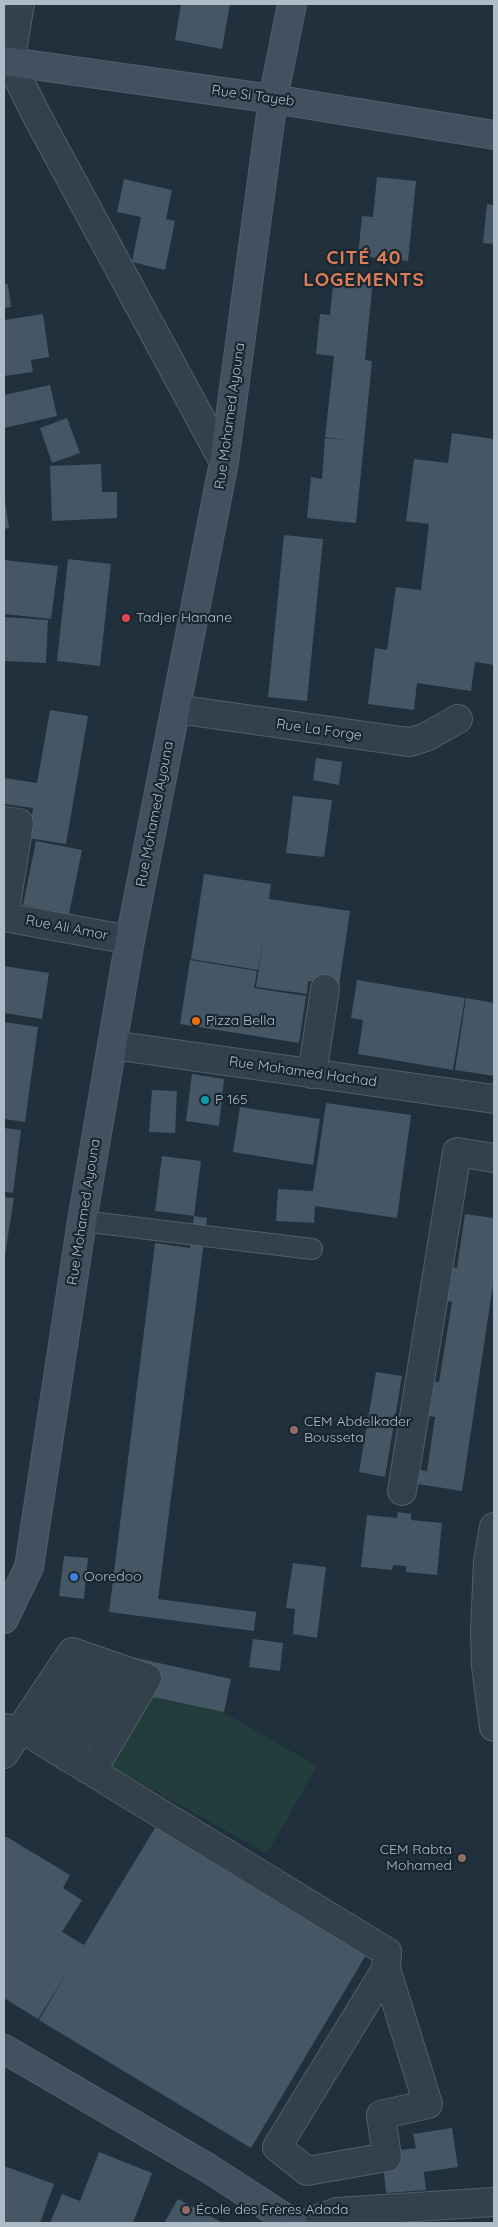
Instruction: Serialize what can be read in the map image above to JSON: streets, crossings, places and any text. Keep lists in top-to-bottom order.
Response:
{
  "streets": {
    "main road": ["Rue Si Tayeb", "Rue Mohamed Ayouna"],
    "street": ["Rue La Forge", "Rue Ali Amor", "Rue Mohamed Hachad"]
  },
  "crossings": [
    ["Rue Si Tayeb", "Rue Mohamed Ayouna"],
    ["Rue Mohamed Ayouna", "Rue La Forge"],
    ["Rue Mohamed Ayouna", "Rue Ali Amor"],
    ["Rue Mohamed Ayouna", "Rue Mohamed Hachad"]
  ],
  "districts": ["CITÉ 40 LOGEMENTS"],
  "places": [
    "Tadjer Hanane",
    "Pizza Bella",
    "P 165",
    "CEM Abdelkader Bousseta",
    "Ooredoo",
    "CEM Rabta Mohamed",
    "École des Frères Adada"
  ]
}
